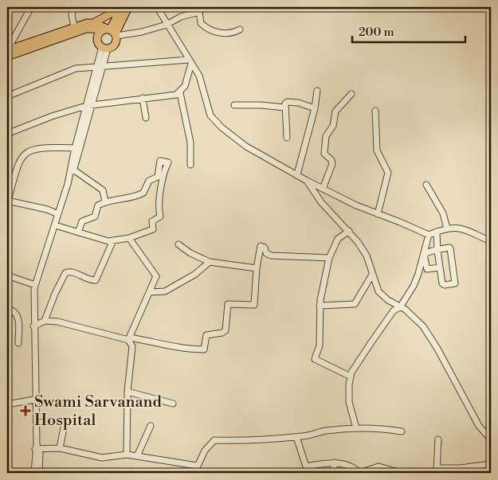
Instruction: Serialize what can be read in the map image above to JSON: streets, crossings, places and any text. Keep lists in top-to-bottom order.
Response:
{
  "places": {
    "health": ["Swami Sarvanand Hospital"]
  },
  "scale_bar": "200 m"
}
